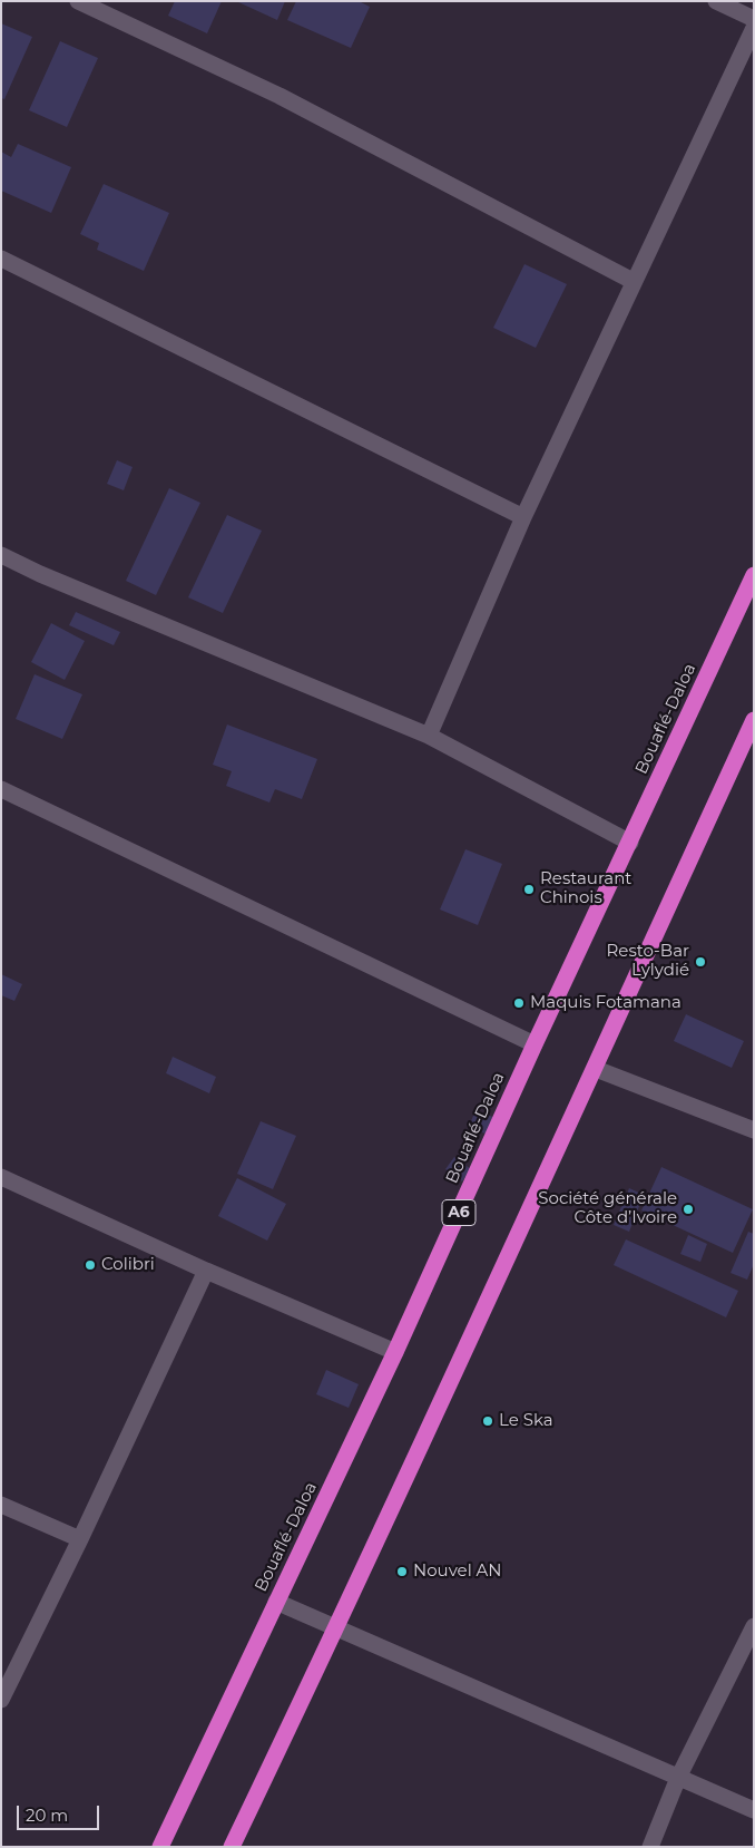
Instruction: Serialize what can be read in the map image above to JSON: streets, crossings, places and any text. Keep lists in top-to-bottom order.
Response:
{
  "streets": {
    "highway": ["Bouaflé-Daloa", "A6"]
  },
  "places": [
    "Restaurant Chinois",
    "Resto-Bar Lylydié",
    "Maquis Fotamana",
    "Société générale Côte d’Ivoire",
    "Colibri",
    "Le Ska",
    "Nouvel AN"
  ],
  "scale_bar": "20 m"
}
